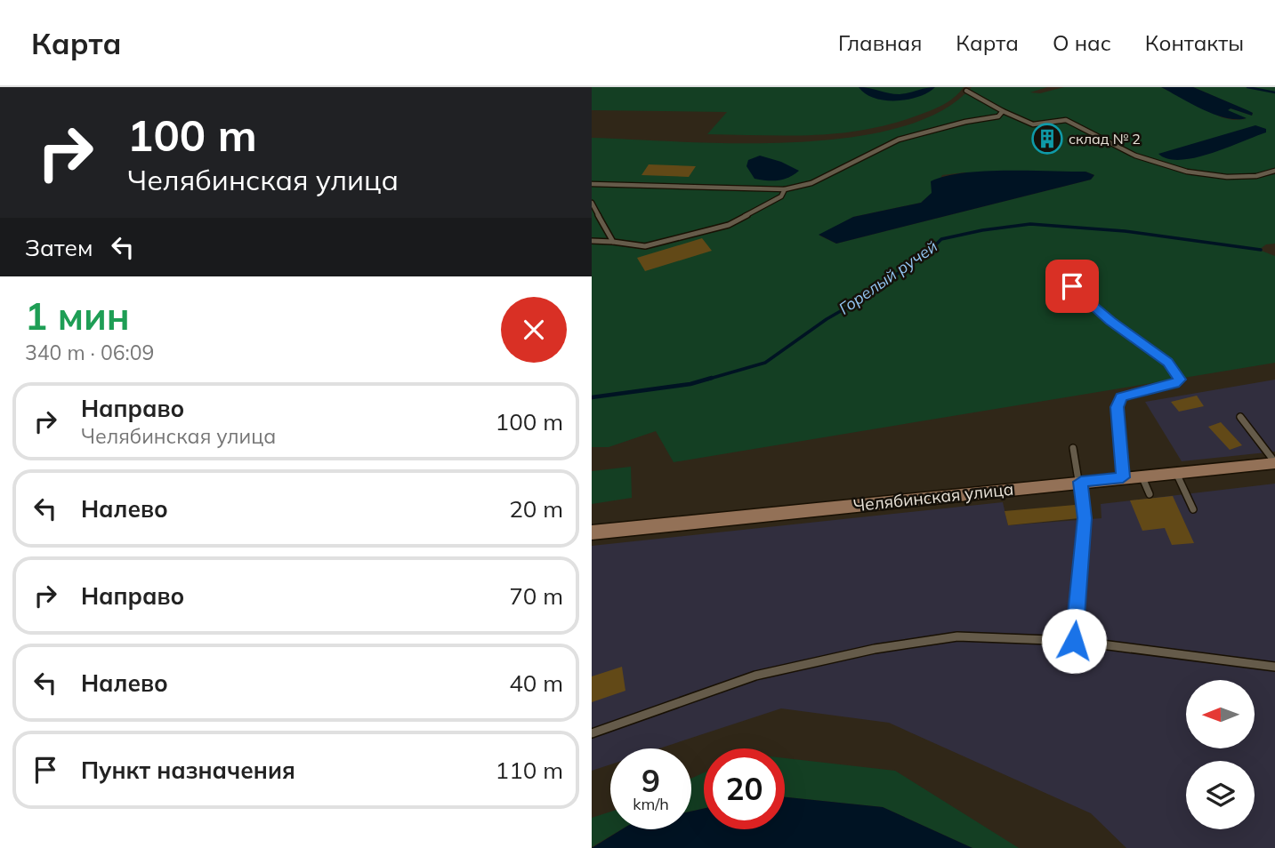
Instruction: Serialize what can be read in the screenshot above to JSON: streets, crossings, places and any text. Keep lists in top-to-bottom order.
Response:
{
  "streets": {
    "street": ["Челябинская улица"]
  },
  "water": ["Горелый ручей"],
  "places": {
    "building": ["склад № 2"]
  },
  "north": "left",
  "page": {
    "header": "Карта",
    "nav": [
      "Главная",
      "Карта",
      "О нас",
      "Контакты"
    ],
    "turn": ["100 m", "Челябинская улица"],
    "then": "Затем",
    "heading": ["1 мин", "340 m · 06:09"],
    "list": [
      {
        "name": "Направо",
        "note": "Челябинская улица",
        "value": "100 m"
      },
      {
        "name": "Налево",
        "value": "20 m"
      },
      {
        "name": "Направо",
        "value": "70 m"
      },
      {
        "name": "Налево",
        "value": "40 m"
      },
      {
        "name": "Пункт назначения",
        "value": "110 m"
      }
    ],
    "speed": "9 km/h",
    "limit": "20"
  }
}
